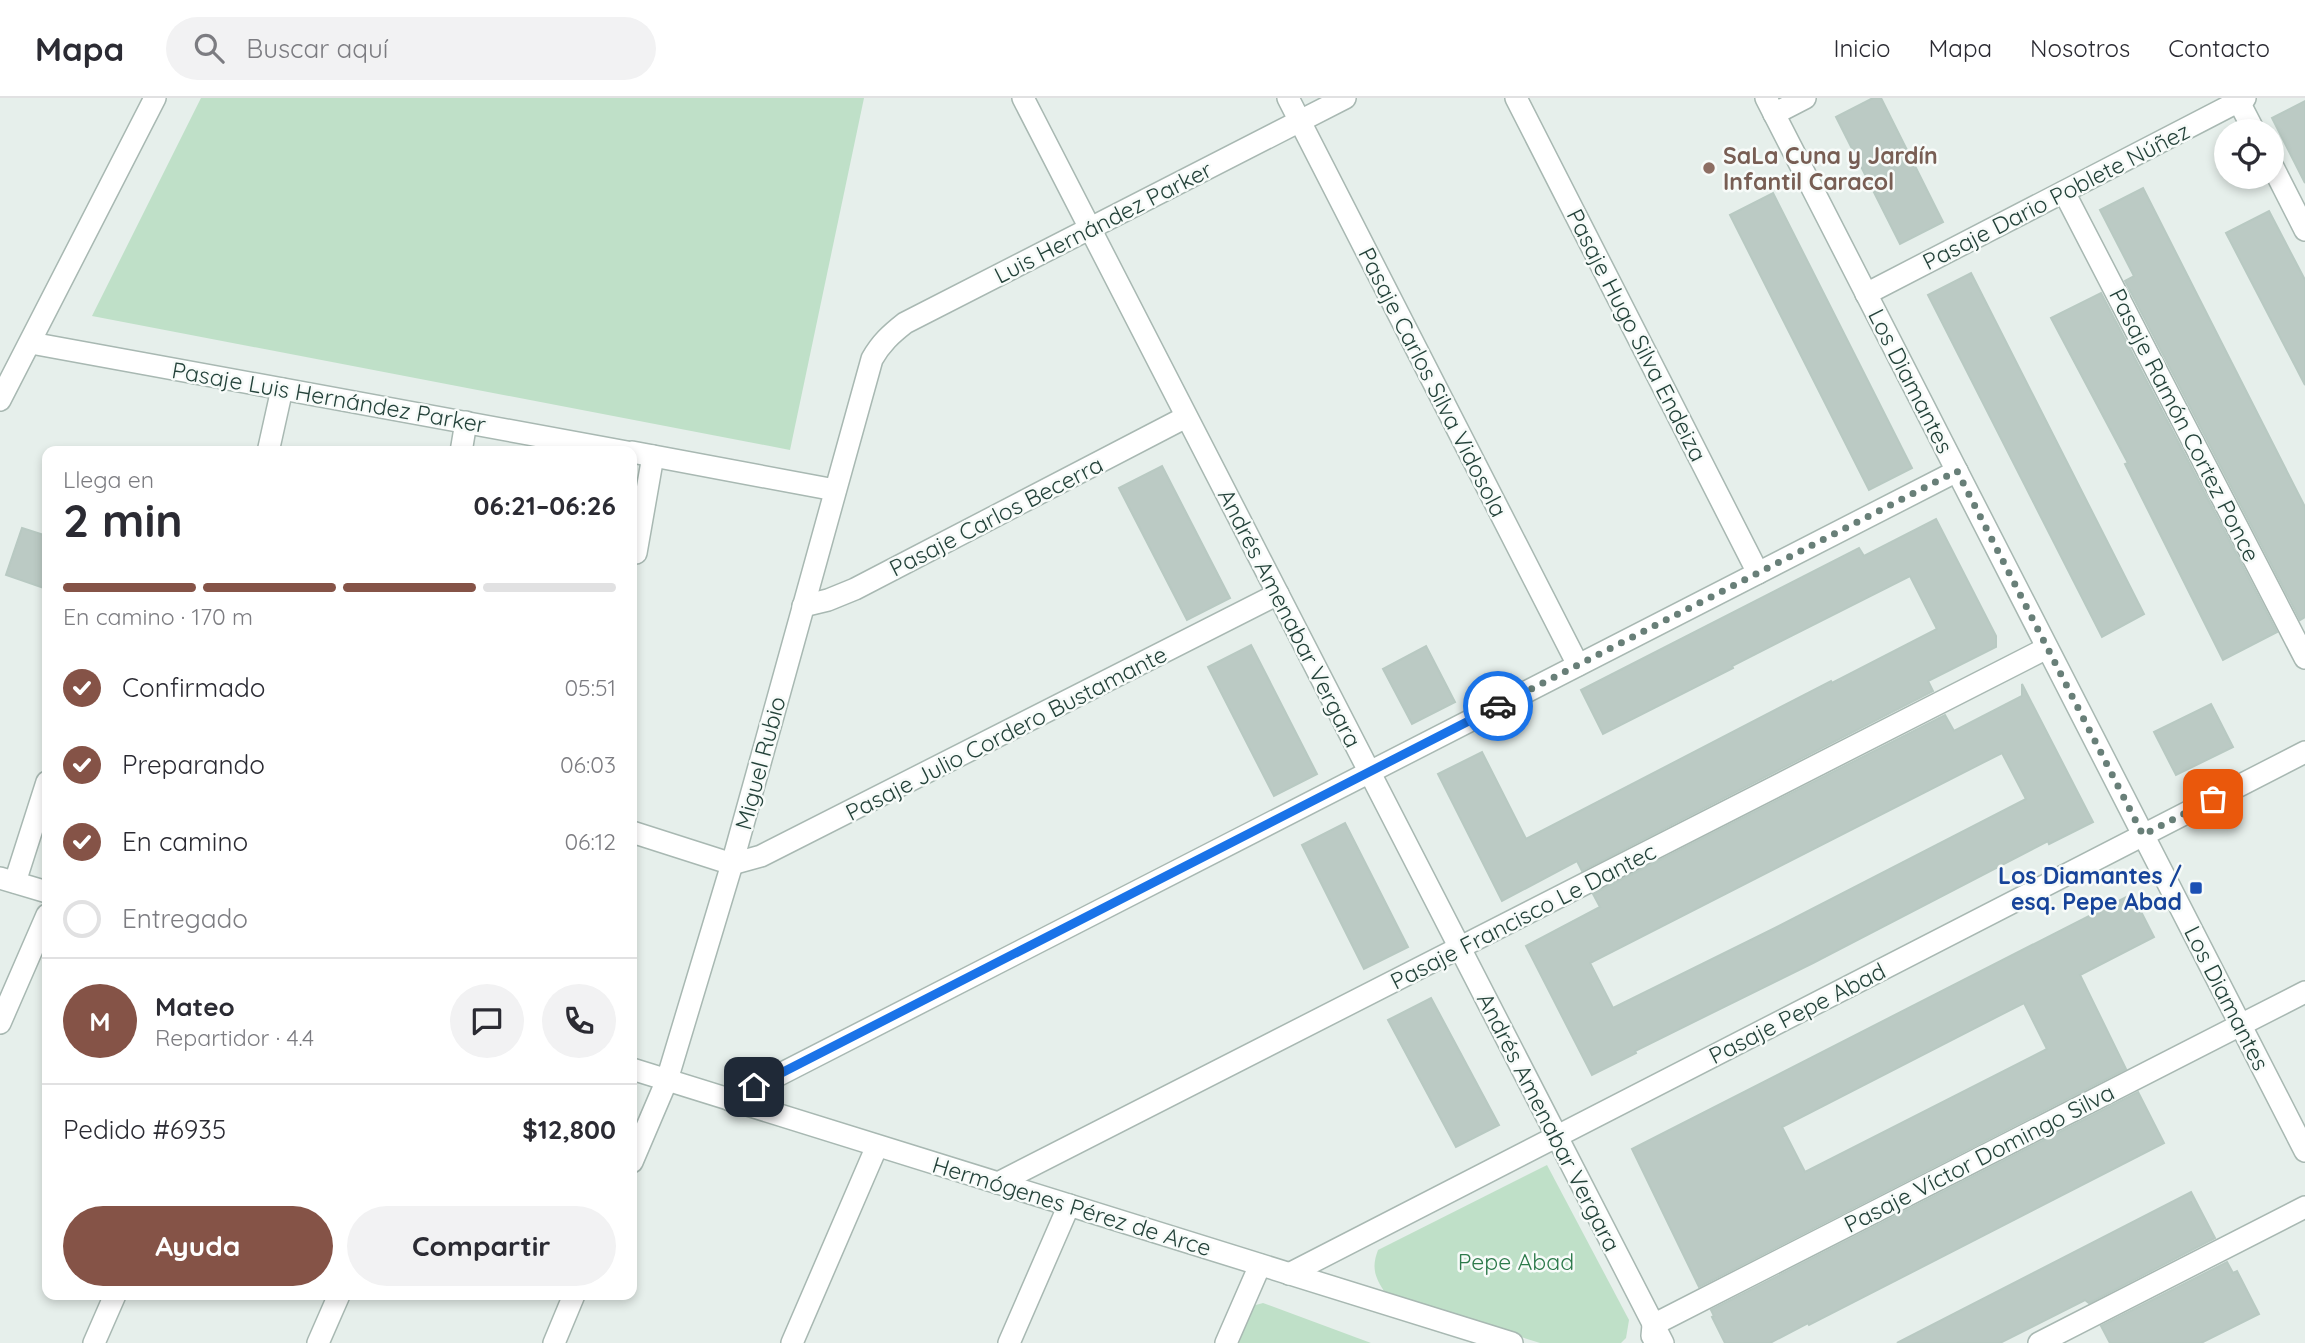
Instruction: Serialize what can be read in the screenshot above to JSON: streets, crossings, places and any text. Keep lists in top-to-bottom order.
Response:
{
  "streets": {
    "street": [
      "Pasaje Dario Poblete Núñez",
      "Luis Hernández Parker",
      "Pasaje Hugo Silva Endeiza",
      "Los Diamantes",
      "Pasaje Carlos Silva Vidosola",
      "Pasaje Luis Hernández Parker",
      "Pasaje Ramón Cortez Ponce",
      "Pasaje Carlos Becerra",
      "Andrés Amenabar Vergara",
      "Pasaje Julio Cordero Bustamante",
      "Miguel Rubio",
      "Pasaje Francisco Le Dantec",
      "Pasaje Pepe Abad",
      "Pasaje Víctor Domingo Silva",
      "Hermógenes Pérez de Arce"
    ]
  },
  "crossings": [
    ["Pasaje Dario Poblete Núñez", "Los Diamantes"],
    ["Pasaje Dario Poblete Núñez", "Pasaje Ramón Cortez Ponce"],
    ["Luis Hernández Parker", "Pasaje Carlos Silva Vidosola"],
    ["Luis Hernández Parker", "Andrés Amenabar Vergara"],
    ["Luis Hernández Parker", "Miguel Rubio"],
    ["Los Diamantes", "Pasaje Francisco Le Dantec"],
    ["Los Diamantes", "Pasaje Pepe Abad"],
    ["Los Diamantes", "Pasaje Víctor Domingo Silva"],
    ["Pasaje Luis Hernández Parker", "Miguel Rubio"],
    ["Pasaje Carlos Becerra", "Andrés Amenabar Vergara"],
    ["Pasaje Carlos Becerra", "Miguel Rubio"],
    ["Andrés Amenabar Vergara", "Pasaje Julio Cordero Bustamante"],
    ["Andrés Amenabar Vergara", "Pasaje Francisco Le Dantec"],
    ["Andrés Amenabar Vergara", "Pasaje Pepe Abad"],
    ["Andrés Amenabar Vergara", "Pasaje Víctor Domingo Silva"],
    ["Pasaje Julio Cordero Bustamante", "Miguel Rubio"],
    ["Miguel Rubio", "Hermógenes Pérez de Arce"],
    ["Pasaje Francisco Le Dantec", "Hermógenes Pérez de Arce"],
    ["Pasaje Pepe Abad", "Hermógenes Pérez de Arce"]
  ],
  "parks": ["Pepe Abad"],
  "places": {
    "other": ["SaLa Cuna y Jardín Infantil Caracol"],
    "transit": ["Los Diamantes / esq. Pepe Abad"]
  },
  "page": {
    "header": "Mapa",
    "search": "Buscar aquí",
    "nav": [
      "Inicio",
      "Mapa",
      "Nosotros",
      "Contacto"
    ],
    "heading": ["2 min", "Llega en", "06:21–06:26"],
    "panel": [
      "Mateo",
      "Repartidor · 4.4",
      "Pedido #6935",
      "$12,800"
    ],
    "bar": "En camino · 170 m",
    "list": [
      ["Confirmado", "05:51"],
      ["Preparando", "06:03"],
      ["En camino", "06:12"],
      "Entregado"
    ],
    "round": "M",
    "buttons": ["Ayuda", "Compartir"]
  }
}
